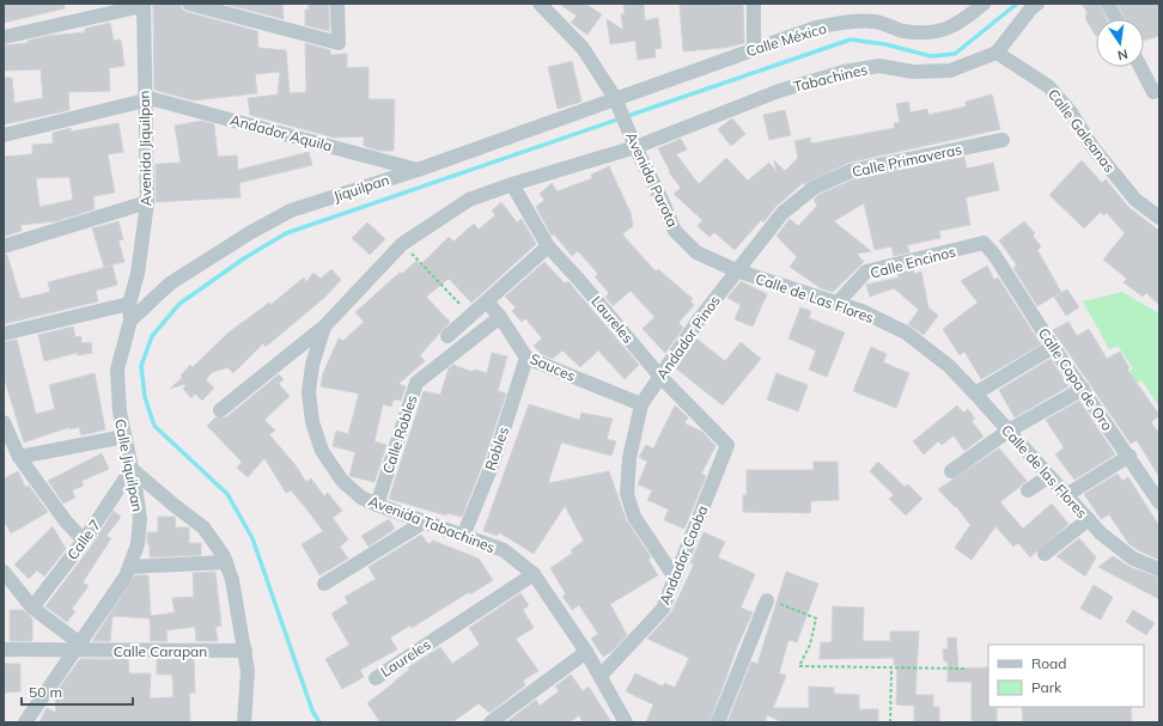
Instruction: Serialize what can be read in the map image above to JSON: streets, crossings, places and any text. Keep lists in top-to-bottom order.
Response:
{
  "streets": {
    "street": [
      "Calle México",
      "Tabachines",
      "Calle Galeanas",
      "Andador Aquila",
      "Avenida Jiquilpan",
      "Calle Primaveras",
      "Avenida Parota",
      "Jiquilpan",
      "Calle Encinos",
      "Calle de Las Flores",
      "Laureles",
      "Andador Pinos",
      "Sauces",
      "Calle Copa de Oro",
      "Calle Robles",
      "Robles",
      "Calle Jiquilpan",
      "Calle de las Flores",
      "Avenida Tabachines",
      "Calle 7",
      "Andador Caoba",
      "Calle Carapan"
    ]
  },
  "crossings": [
    ["Calle México", "Avenida Parota"],
    ["Calle México", "Jiquilpan"],
    ["Tabachines", "Calle Galeanas"],
    ["Tabachines", "Avenida Parota"],
    ["Tabachines", "Avenida Tabachines"],
    ["Andador Aquila", "Avenida Jiquilpan"],
    ["Andador Aquila", "Jiquilpan"],
    ["Avenida Jiquilpan", "Jiquilpan"],
    ["Avenida Jiquilpan", "Calle Jiquilpan"],
    ["Calle Primaveras", "Avenida Parota"],
    ["Calle Primaveras", "Calle de Las Flores"],
    ["Calle Primaveras", "Andador Pinos"],
    ["Avenida Parota", "Jiquilpan"],
    ["Avenida Parota", "Calle de Las Flores"],
    ["Avenida Parota", "Andador Pinos"],
    ["Avenida Parota", "Avenida Tabachines"],
    ["Jiquilpan", "Calle Jiquilpan"],
    ["Calle Encinos", "Calle de Las Flores"],
    ["Calle Encinos", "Calle Copa de Oro"],
    ["Calle de Las Flores", "Andador Pinos"],
    ["Calle de Las Flores", "Calle de las Flores"],
    ["Laureles", "Andador Pinos"],
    ["Laureles", "Avenida Tabachines"],
    ["Laureles", "Andador Caoba"],
    ["Andador Pinos", "Sauces"],
    ["Sauces", "Calle Robles"],
    ["Sauces", "Robles"],
    ["Calle Robles", "Avenida Tabachines"],
    ["Robles", "Avenida Tabachines"],
    ["Calle Jiquilpan", "Calle 7"],
    ["Calle Jiquilpan", "Calle Carapan"],
    ["Avenida Tabachines", "Andador Caoba"]
  ],
  "legend": ["Road", "Park"],
  "scale_bar": "50 m",
  "north": "bottom"
}
